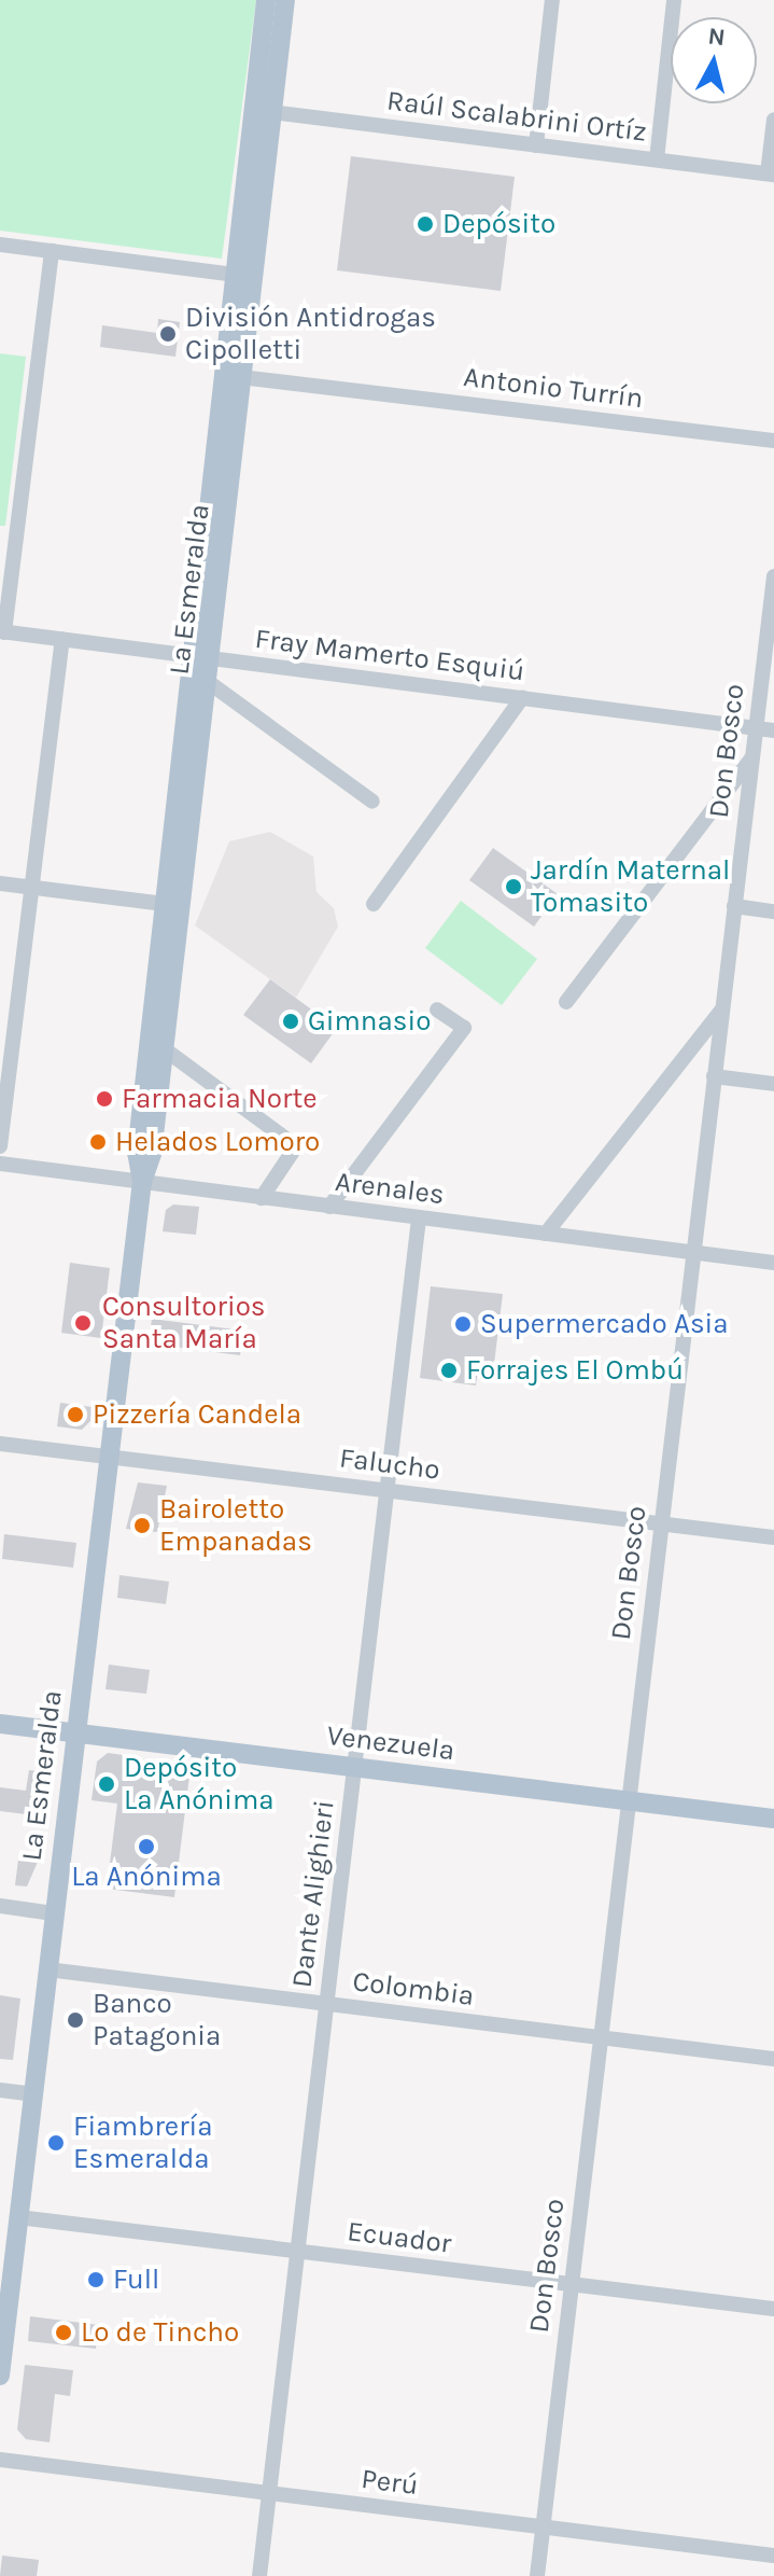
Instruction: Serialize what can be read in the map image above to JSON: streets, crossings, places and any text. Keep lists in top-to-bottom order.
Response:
{
  "streets": {
    "main road": ["La Esmeralda", "Venezuela"],
    "street": [
      "Raúl Scalabrini Ortíz",
      "Antonio Turrín",
      "Fray Mamerto Esquiú",
      "Don Bosco",
      "Arenales",
      "Falucho",
      "Dante Alighieri",
      "Colombia",
      "Ecuador",
      "Perú"
    ]
  },
  "crossings": [
    ["Raúl Scalabrini Ortíz", "La Esmeralda"],
    ["Antonio Turrín", "La Esmeralda"],
    ["La Esmeralda", "Fray Mamerto Esquiú"],
    ["La Esmeralda", "Arenales"],
    ["La Esmeralda", "Falucho"],
    ["La Esmeralda", "Venezuela"],
    ["La Esmeralda", "Colombia"],
    ["La Esmeralda", "Ecuador"],
    ["Fray Mamerto Esquiú", "Don Bosco"],
    ["Don Bosco", "Arenales"],
    ["Don Bosco", "Falucho"],
    ["Don Bosco", "Venezuela"],
    ["Don Bosco", "Colombia"],
    ["Don Bosco", "Ecuador"],
    ["Don Bosco", "Perú"],
    ["Arenales", "Dante Alighieri"],
    ["Falucho", "Dante Alighieri"],
    ["Venezuela", "Dante Alighieri"],
    ["Dante Alighieri", "Colombia"],
    ["Dante Alighieri", "Ecuador"],
    ["Dante Alighieri", "Perú"]
  ],
  "places": [
    "Depósito",
    "División Antidrogas Cipolletti",
    "Jardín Maternal Tomasito",
    "Gimnasio",
    "Farmacia Norte",
    "Helados Lomoro",
    "Consultorios Santa María",
    "Supermercado Asia",
    "Forrajes El Ombú",
    "Pizzería Candela",
    "Bairoletto Empanadas",
    "Depósito La Anónima",
    "La Anónima",
    "Banco Patagonia",
    "Fiambrería Esmeralda",
    "Full",
    "Lo de Tincho"
  ],
  "north": "top"
}
